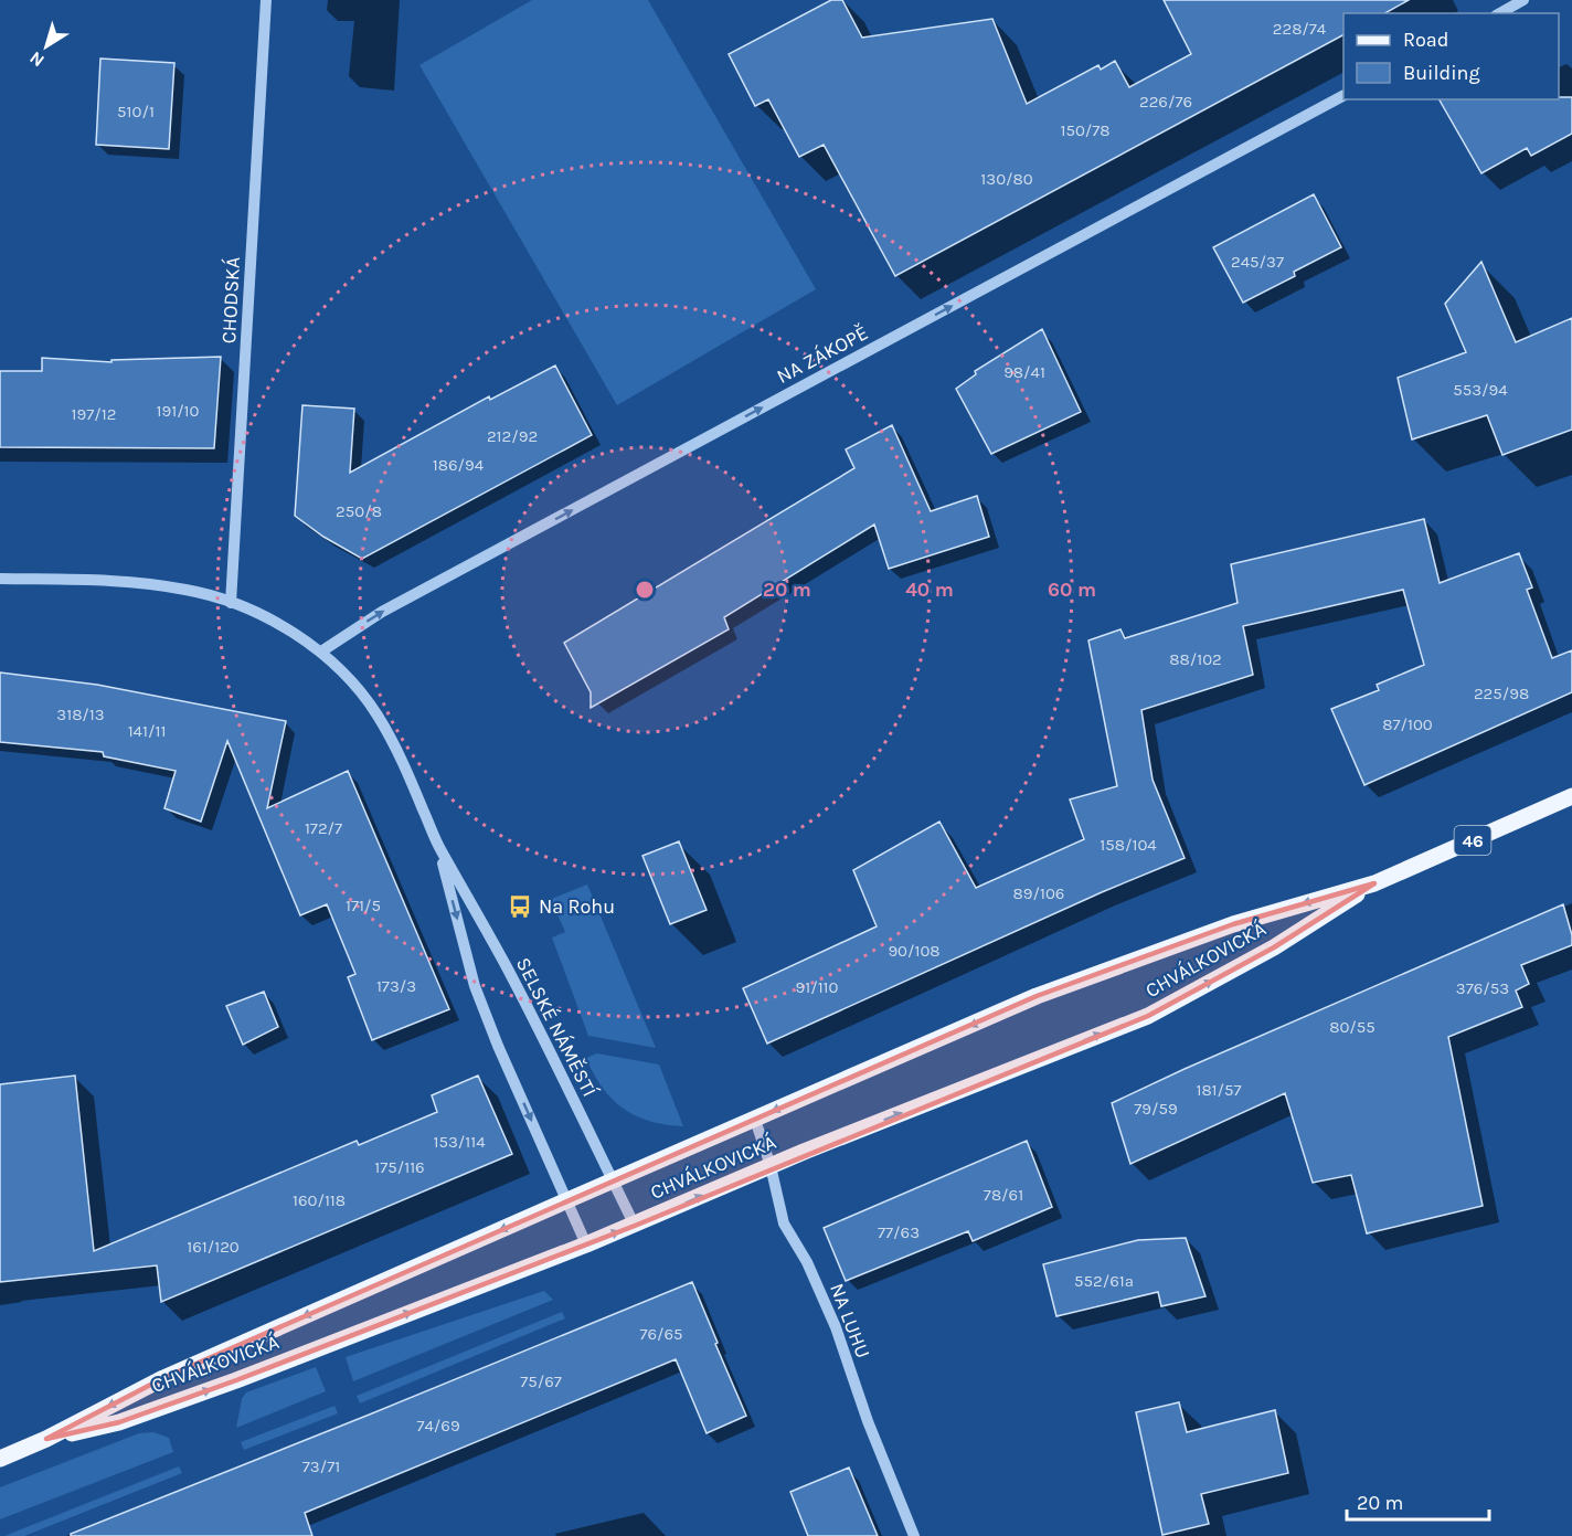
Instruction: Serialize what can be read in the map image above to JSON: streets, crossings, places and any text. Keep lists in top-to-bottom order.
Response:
{
  "streets": {
    "main road": ["46", "CHVÁLKOVICKÁ"],
    "street": [
      "CHODSKÁ",
      "NA ZÁKOPĚ",
      "SELSKÉ NÁMĚSTÍ",
      "NA LUHU"
    ]
  },
  "crossings": [
    ["CHODSKÁ", "SELSKÉ NÁMĚSTÍ"],
    ["NA ZÁKOPĚ", "SELSKÉ NÁMĚSTÍ"],
    ["CHVÁLKOVICKÁ", "SELSKÉ NÁMĚSTÍ"],
    ["CHVÁLKOVICKÁ", "NA LUHU"]
  ],
  "one_way": ["NA ZÁKOPĚ"],
  "places": {
    "bus stop": ["Na Rohu"]
  },
  "house_numbers": [
    "228/74",
    "226/76",
    "510/1",
    "150/78",
    "130/80",
    "245/37",
    "98/41",
    "553/94",
    "191/10",
    "197/12",
    "212/92",
    "186/94",
    "250/8",
    "88/102",
    "225/98",
    "318/13",
    "87/100",
    "141/11",
    "172/7",
    "158/104",
    "89/106",
    "171/5",
    "90/108",
    "173/3",
    "91/110",
    "376/53",
    "80/55",
    "181/57",
    "79/59",
    "153/114",
    "175/116",
    "78/61",
    "160/118",
    "77/63",
    "161/120",
    "552/61a",
    "76/65",
    "75/67",
    "74/69",
    "73/71"
  ],
  "legend": ["Road", "Building"],
  "scale_bar": "20 m",
  "north": "bottom left",
  "rings": ["20 m", "40 m", "60 m"]
}
